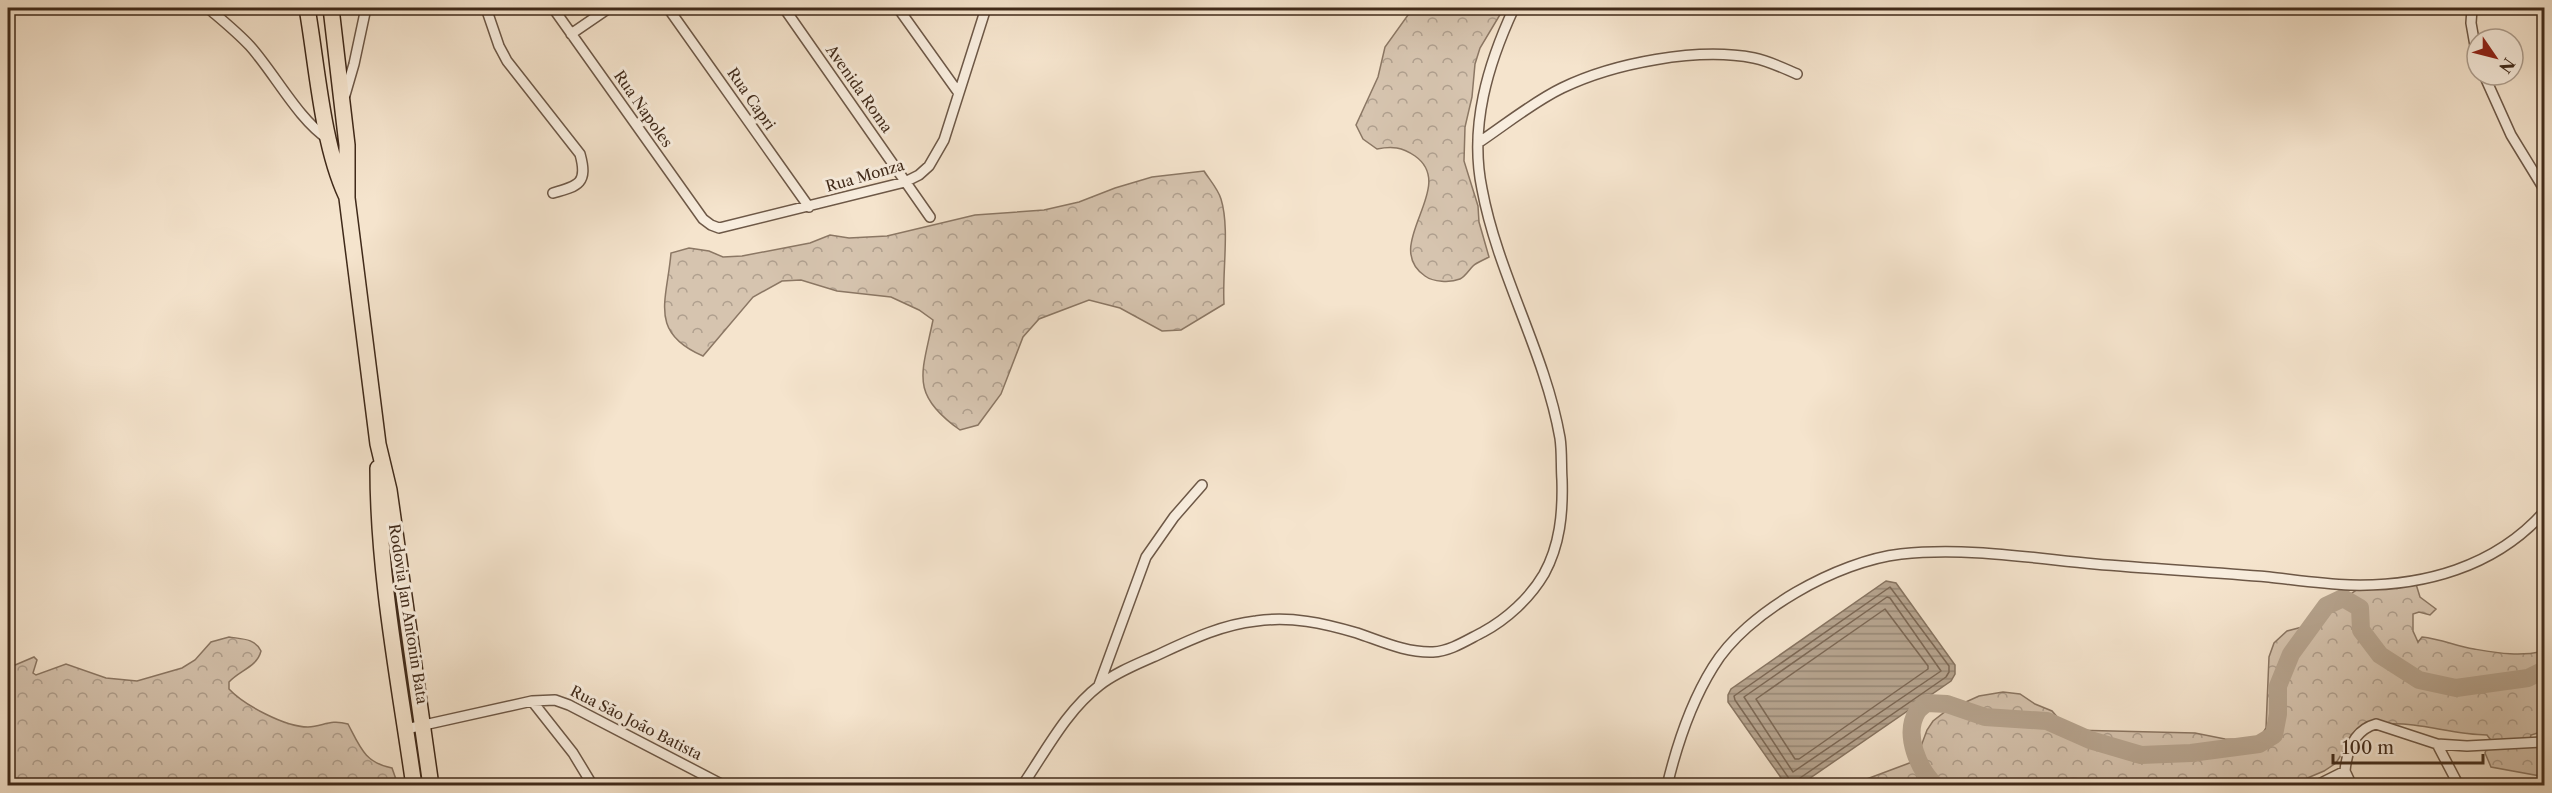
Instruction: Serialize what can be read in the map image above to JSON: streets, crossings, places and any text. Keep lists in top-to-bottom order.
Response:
{
  "streets": {
    "main road": ["Rodovia Jan Antonin Bata"],
    "street": [
      "Avenida Roma",
      "Rua Capri",
      "Rua Napoles",
      "Rua Monza",
      "Rua São João Batista"
    ]
  },
  "crossings": [
    ["Avenida Roma", "Rua Monza"],
    ["Rua Capri", "Rua Monza"],
    ["Rua Napoles", "Rua Monza"],
    ["Rodovia Jan Antonin Bata", "Rua São João Batista"]
  ],
  "scale_bar": "100 m",
  "north": "bottom right"
}
